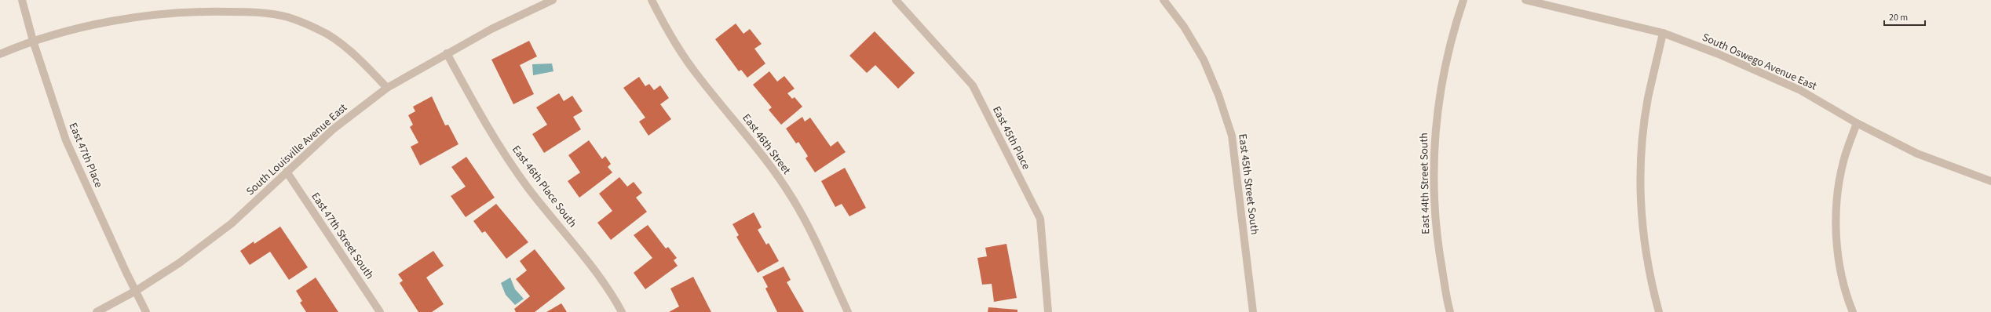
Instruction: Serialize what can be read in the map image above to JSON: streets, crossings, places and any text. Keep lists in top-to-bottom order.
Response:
{
  "streets": {
    "street": [
      "South Oswego Avenue East",
      "East 45th Place",
      "East 46th Street",
      "South Louisville Avenue East",
      "East 47th Place",
      "East 44th Street South",
      "East 45th Street South",
      "East 46th Place South",
      "East 47th Street South"
    ]
  },
  "crossings": [
    ["South Louisville Avenue East", "East 47th Place"],
    ["South Louisville Avenue East", "East 46th Place South"],
    ["South Louisville Avenue East", "East 47th Street South"]
  ],
  "scale_bar": "20 m"
}
